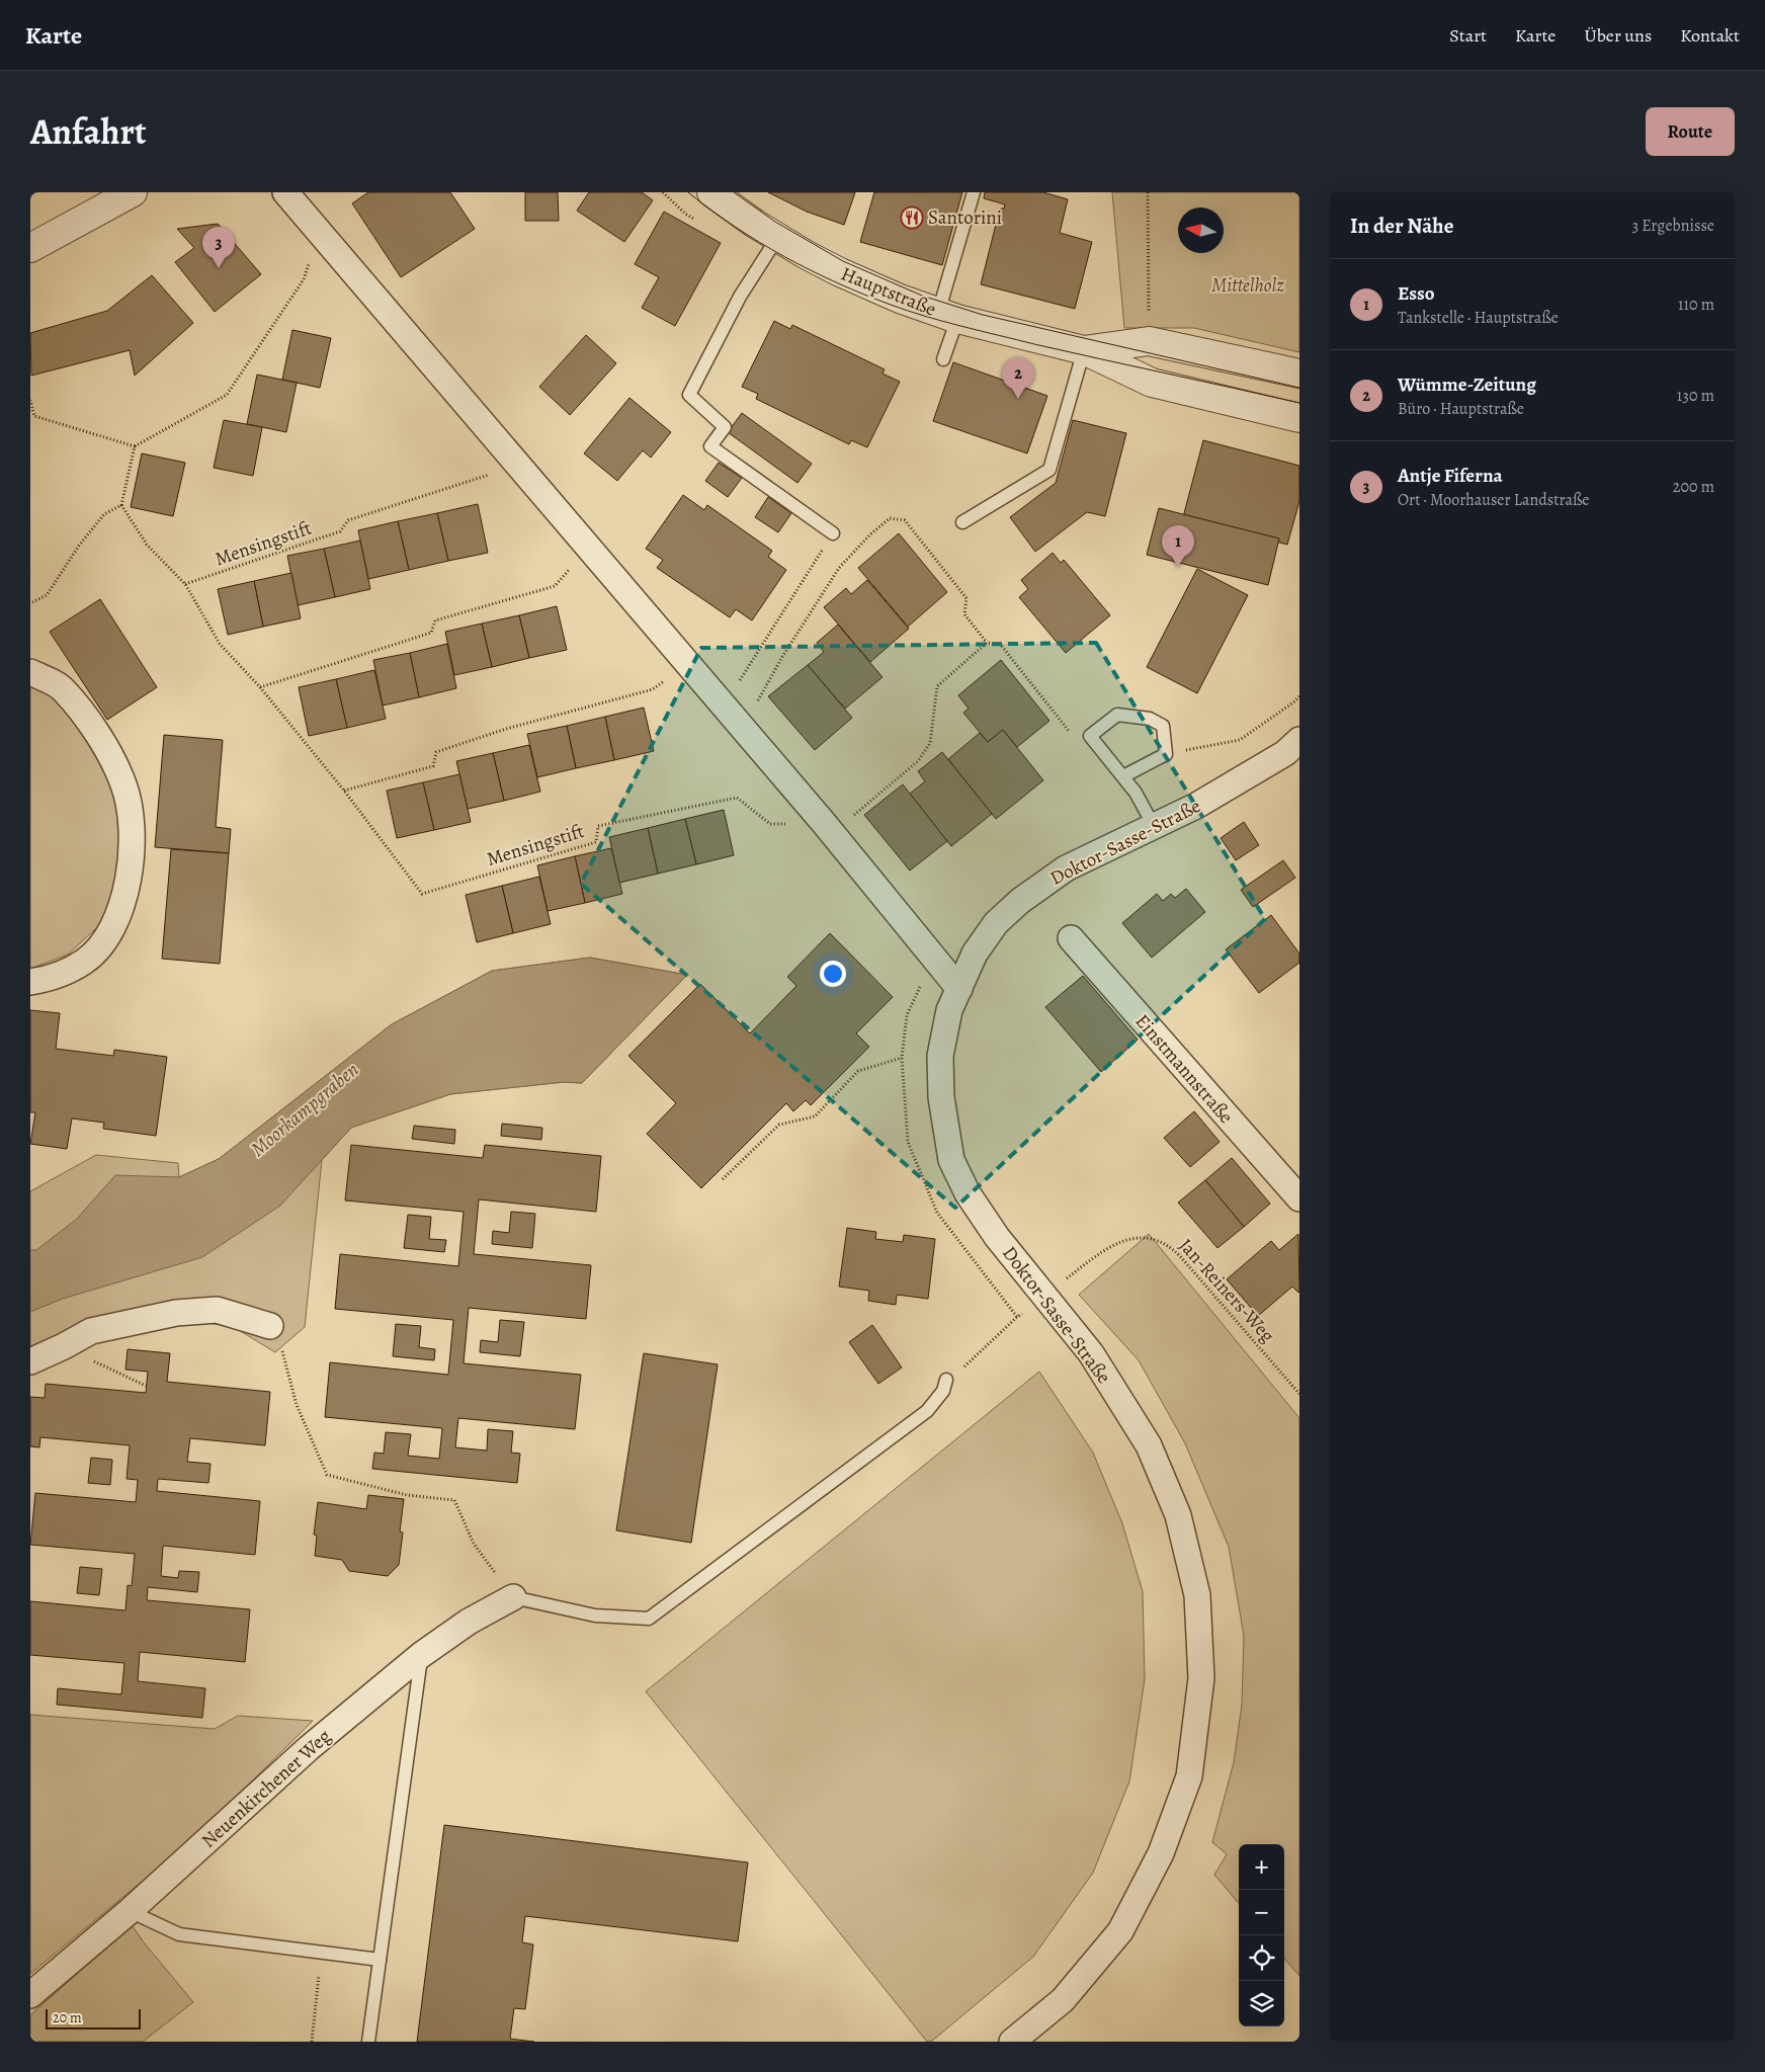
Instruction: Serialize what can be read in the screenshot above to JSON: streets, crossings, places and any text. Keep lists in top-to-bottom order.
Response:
{
  "streets": {
    "street": [
      "Hauptstraße",
      "Doktor-Sasse-Straße",
      "Einstmannstraße",
      "Neuenkirchener Weg"
    ],
    "path": ["Mensingstift", "Jan-Reiners-Weg"]
  },
  "crossings": [
    ["Doktor-Sasse-Straße", "Jan-Reiners-Weg"]
  ],
  "water": ["Moorkampgraben"],
  "parks": ["Mittelholz"],
  "places": {
    "restaurant": ["Santorini"]
  },
  "scale_bar": "20 m",
  "north": "left",
  "page": {
    "header": "Karte",
    "nav": [
      "Start",
      "Karte",
      "Über uns",
      "Kontakt"
    ],
    "title": "Anfahrt",
    "buttons": "Route",
    "heading": ["In der Nähe", "3 Ergebnisse"],
    "pins": ["3", "2", "1"],
    "list": [
      {
        "mark": "1",
        "name": "Esso",
        "note": "Tankstelle · Hauptstraße",
        "value": "110 m"
      },
      {
        "mark": "2",
        "name": "Wümme-Zeitung",
        "note": "Büro · Hauptstraße",
        "value": "130 m"
      },
      {
        "mark": "3",
        "name": "Antje Fiferna",
        "note": "Ort · Moorhauser Landstraße",
        "value": "200 m"
      }
    ],
    "map_buttons": ["+", "−"],
    "scale": "20 m"
  }
}
